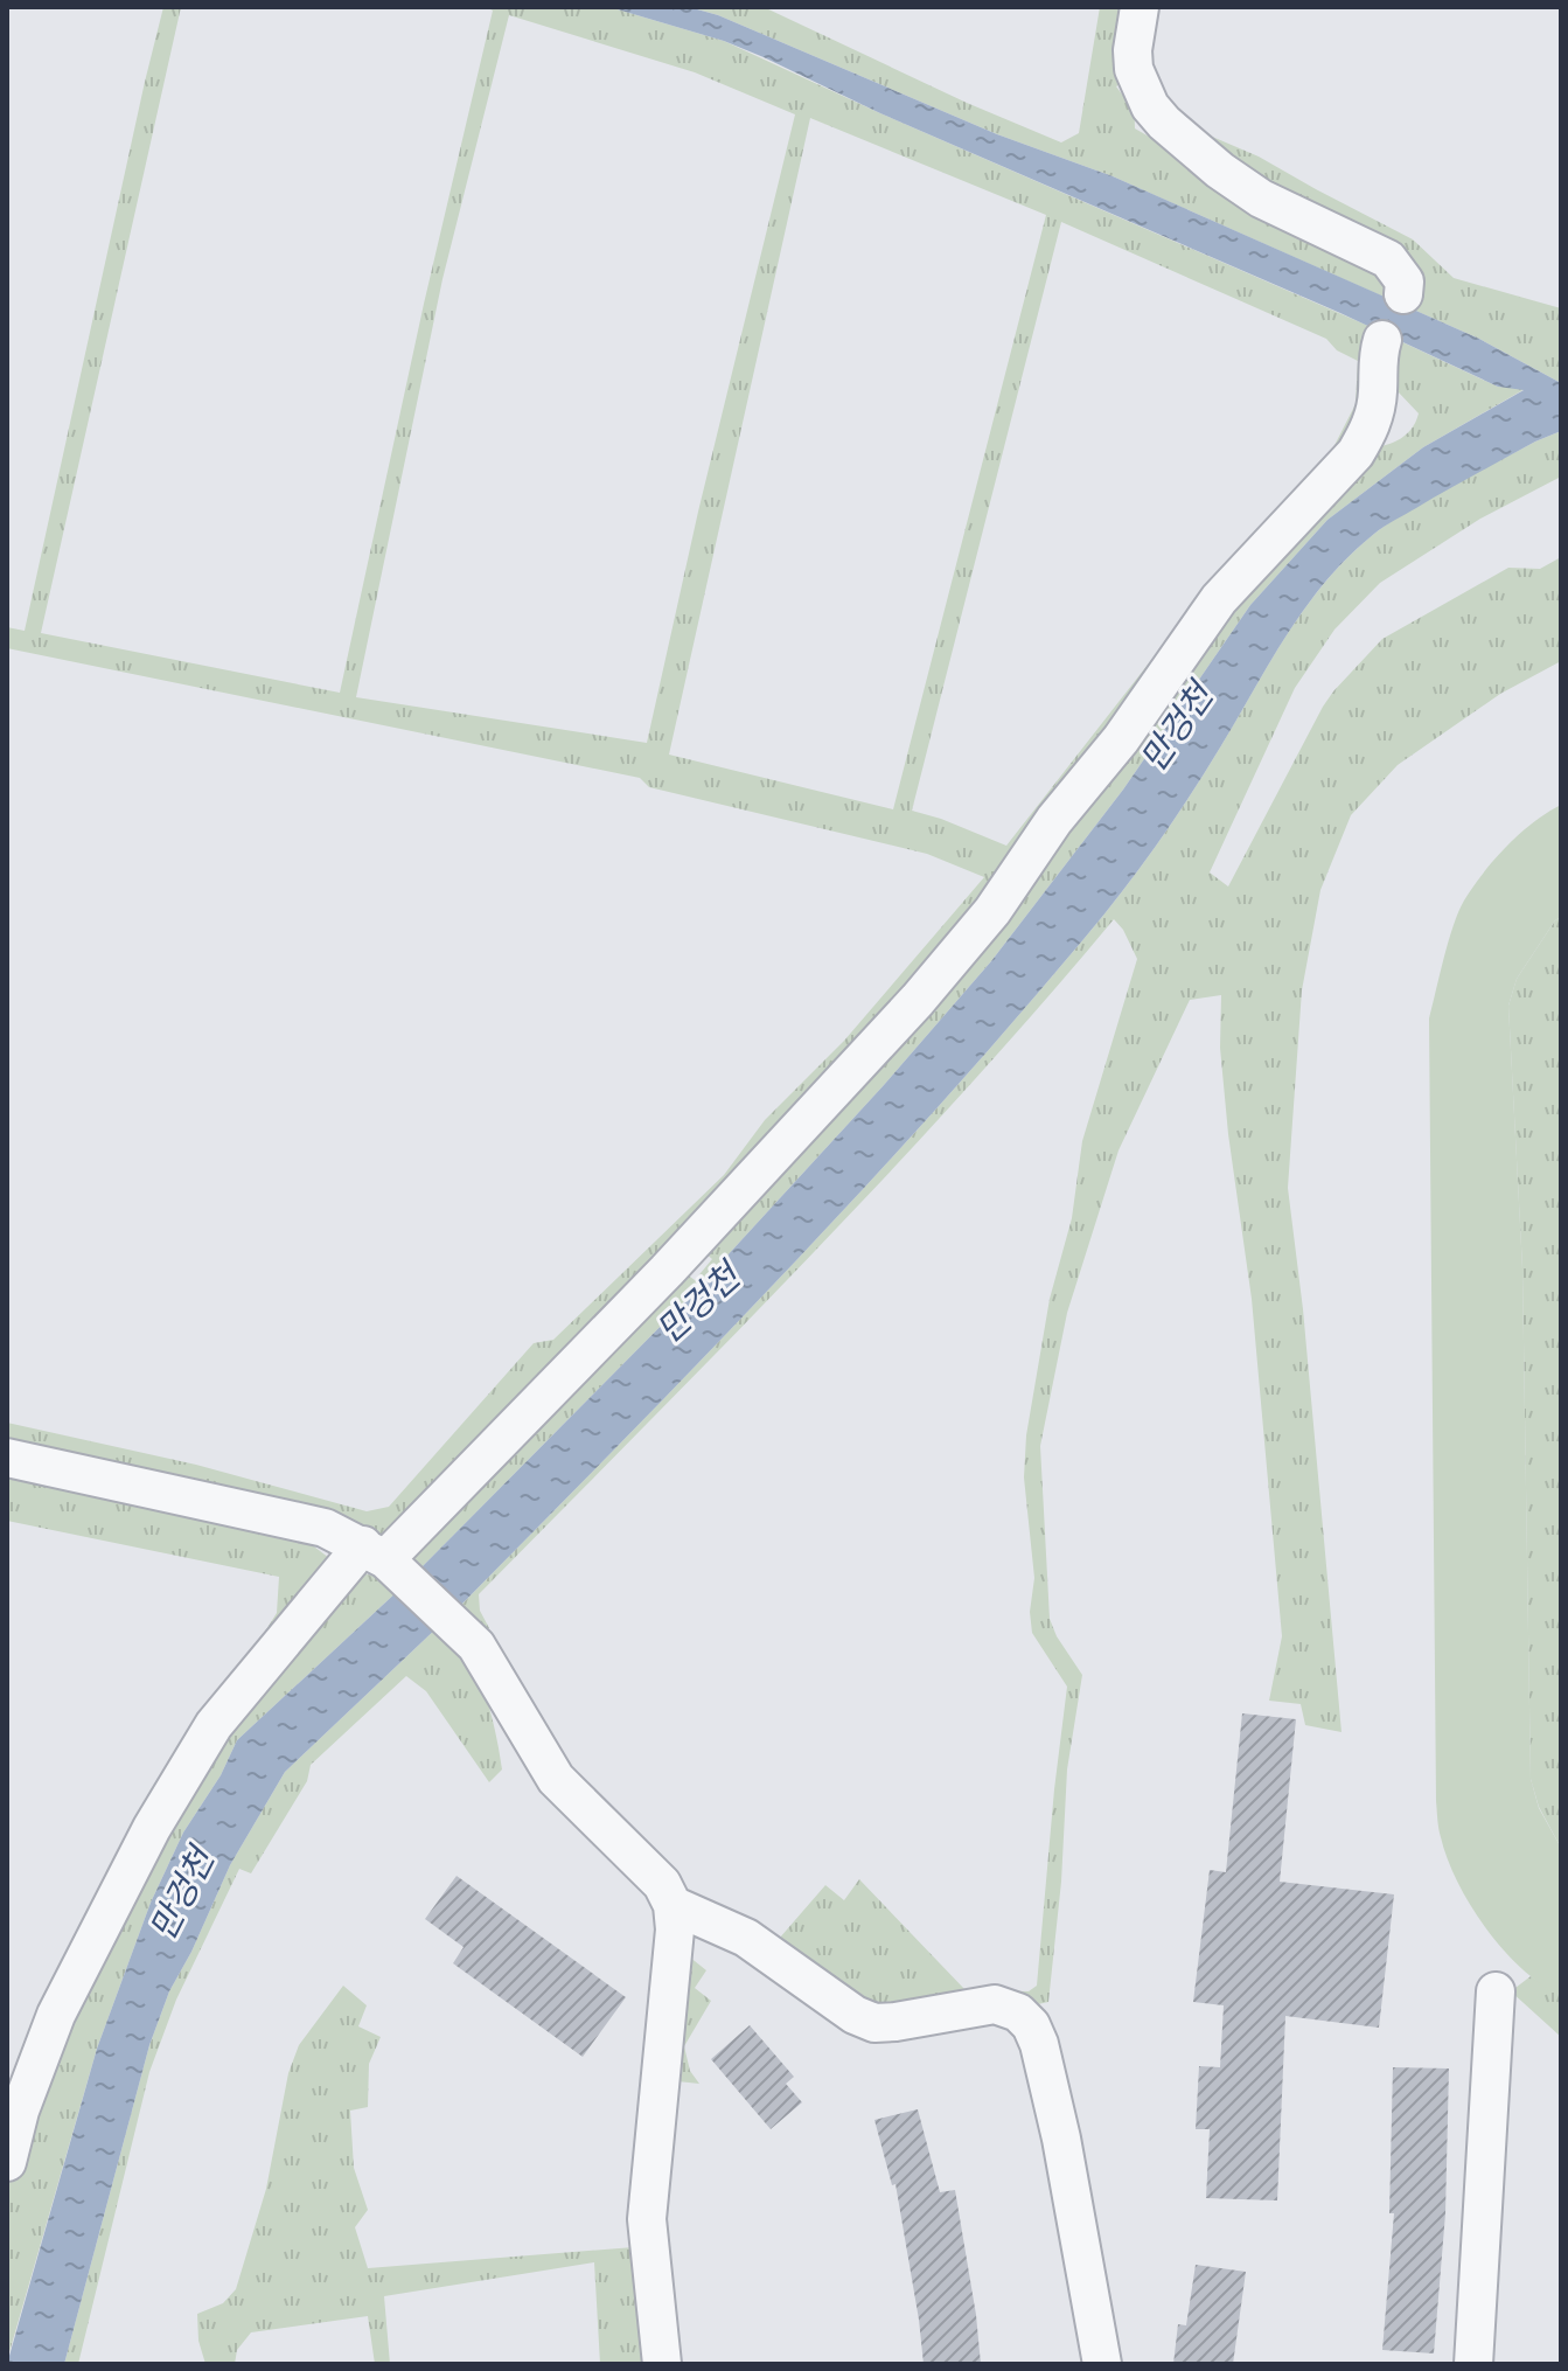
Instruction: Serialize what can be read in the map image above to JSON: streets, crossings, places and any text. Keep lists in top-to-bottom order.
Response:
{
  "water": ["만겅천"]
}
